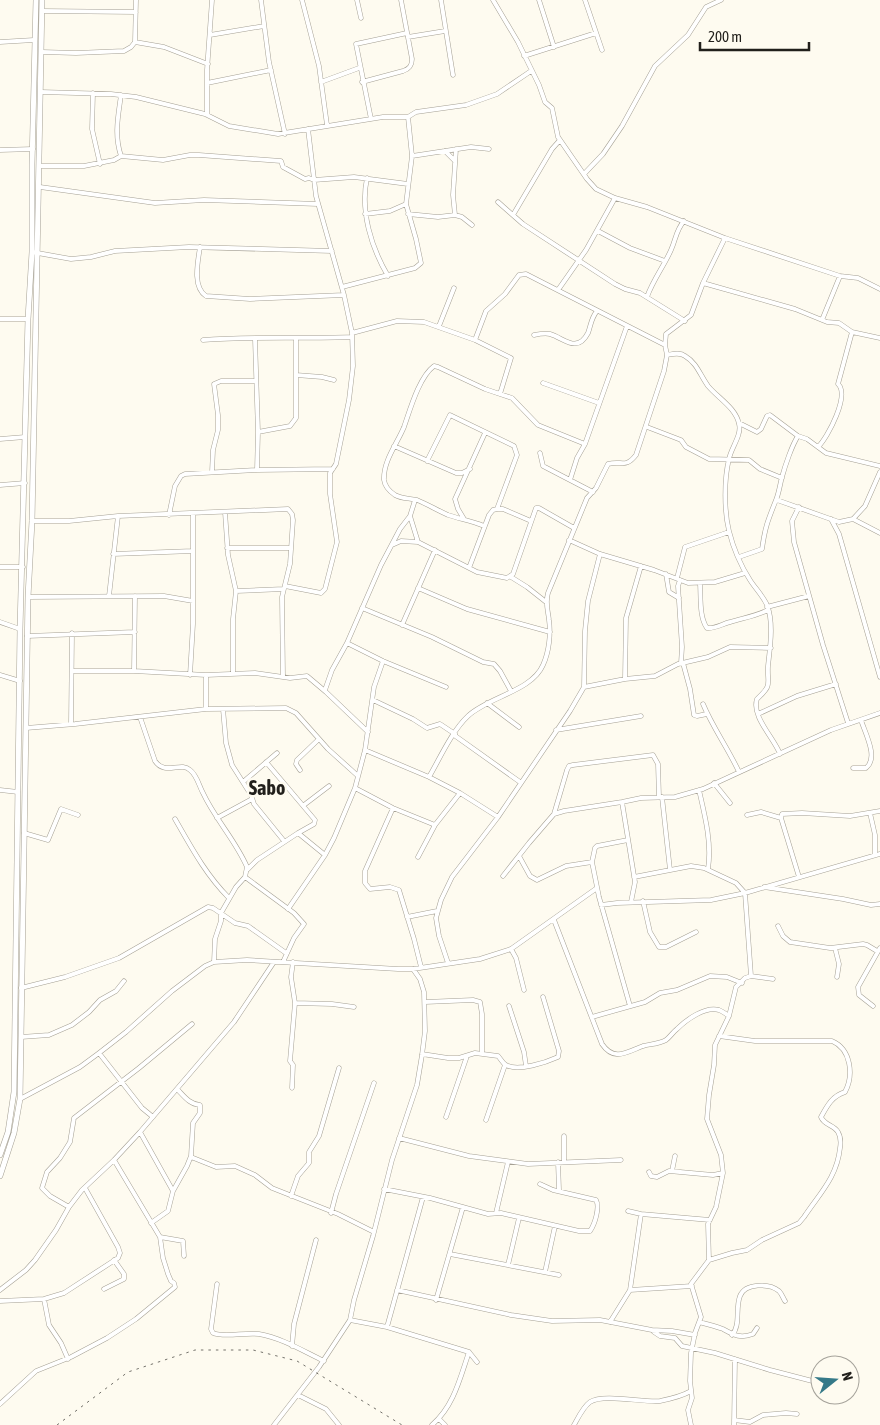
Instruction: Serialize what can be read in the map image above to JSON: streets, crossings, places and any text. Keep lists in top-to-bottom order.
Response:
{
  "districts": ["Sabo"],
  "scale_bar": "200 m",
  "north": "right"
}
